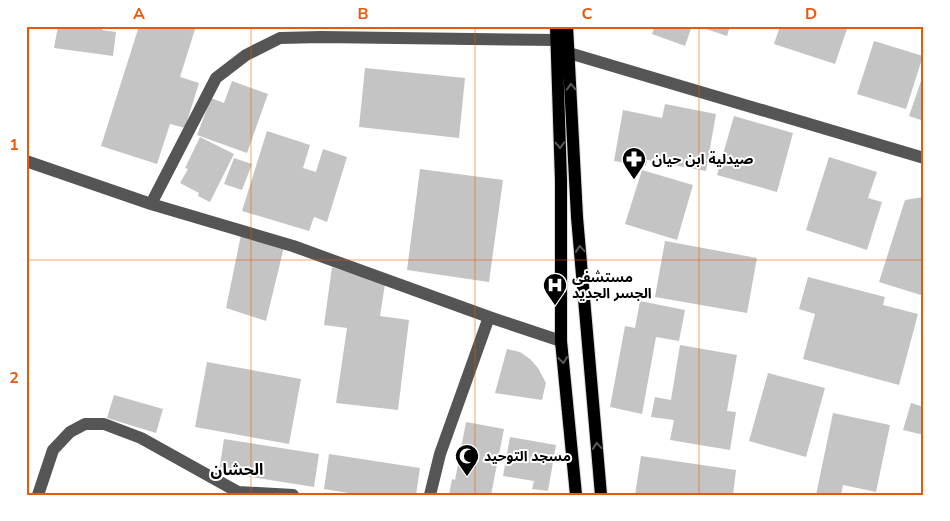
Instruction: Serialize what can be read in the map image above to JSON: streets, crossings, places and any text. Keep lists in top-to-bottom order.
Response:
{
  "districts": ["الحشان"],
  "places": {
    "pharmacy": ["صيدلية ابن حيان"],
    "hospital": ["مستشفى الجسر الجديد"],
    "mosque": ["مسجد التوحيد"]
  },
  "grid": {
    "columns": [
      "A",
      "B",
      "C",
      "D"
    ],
    "rows": ["1", "2"]
  }
}
